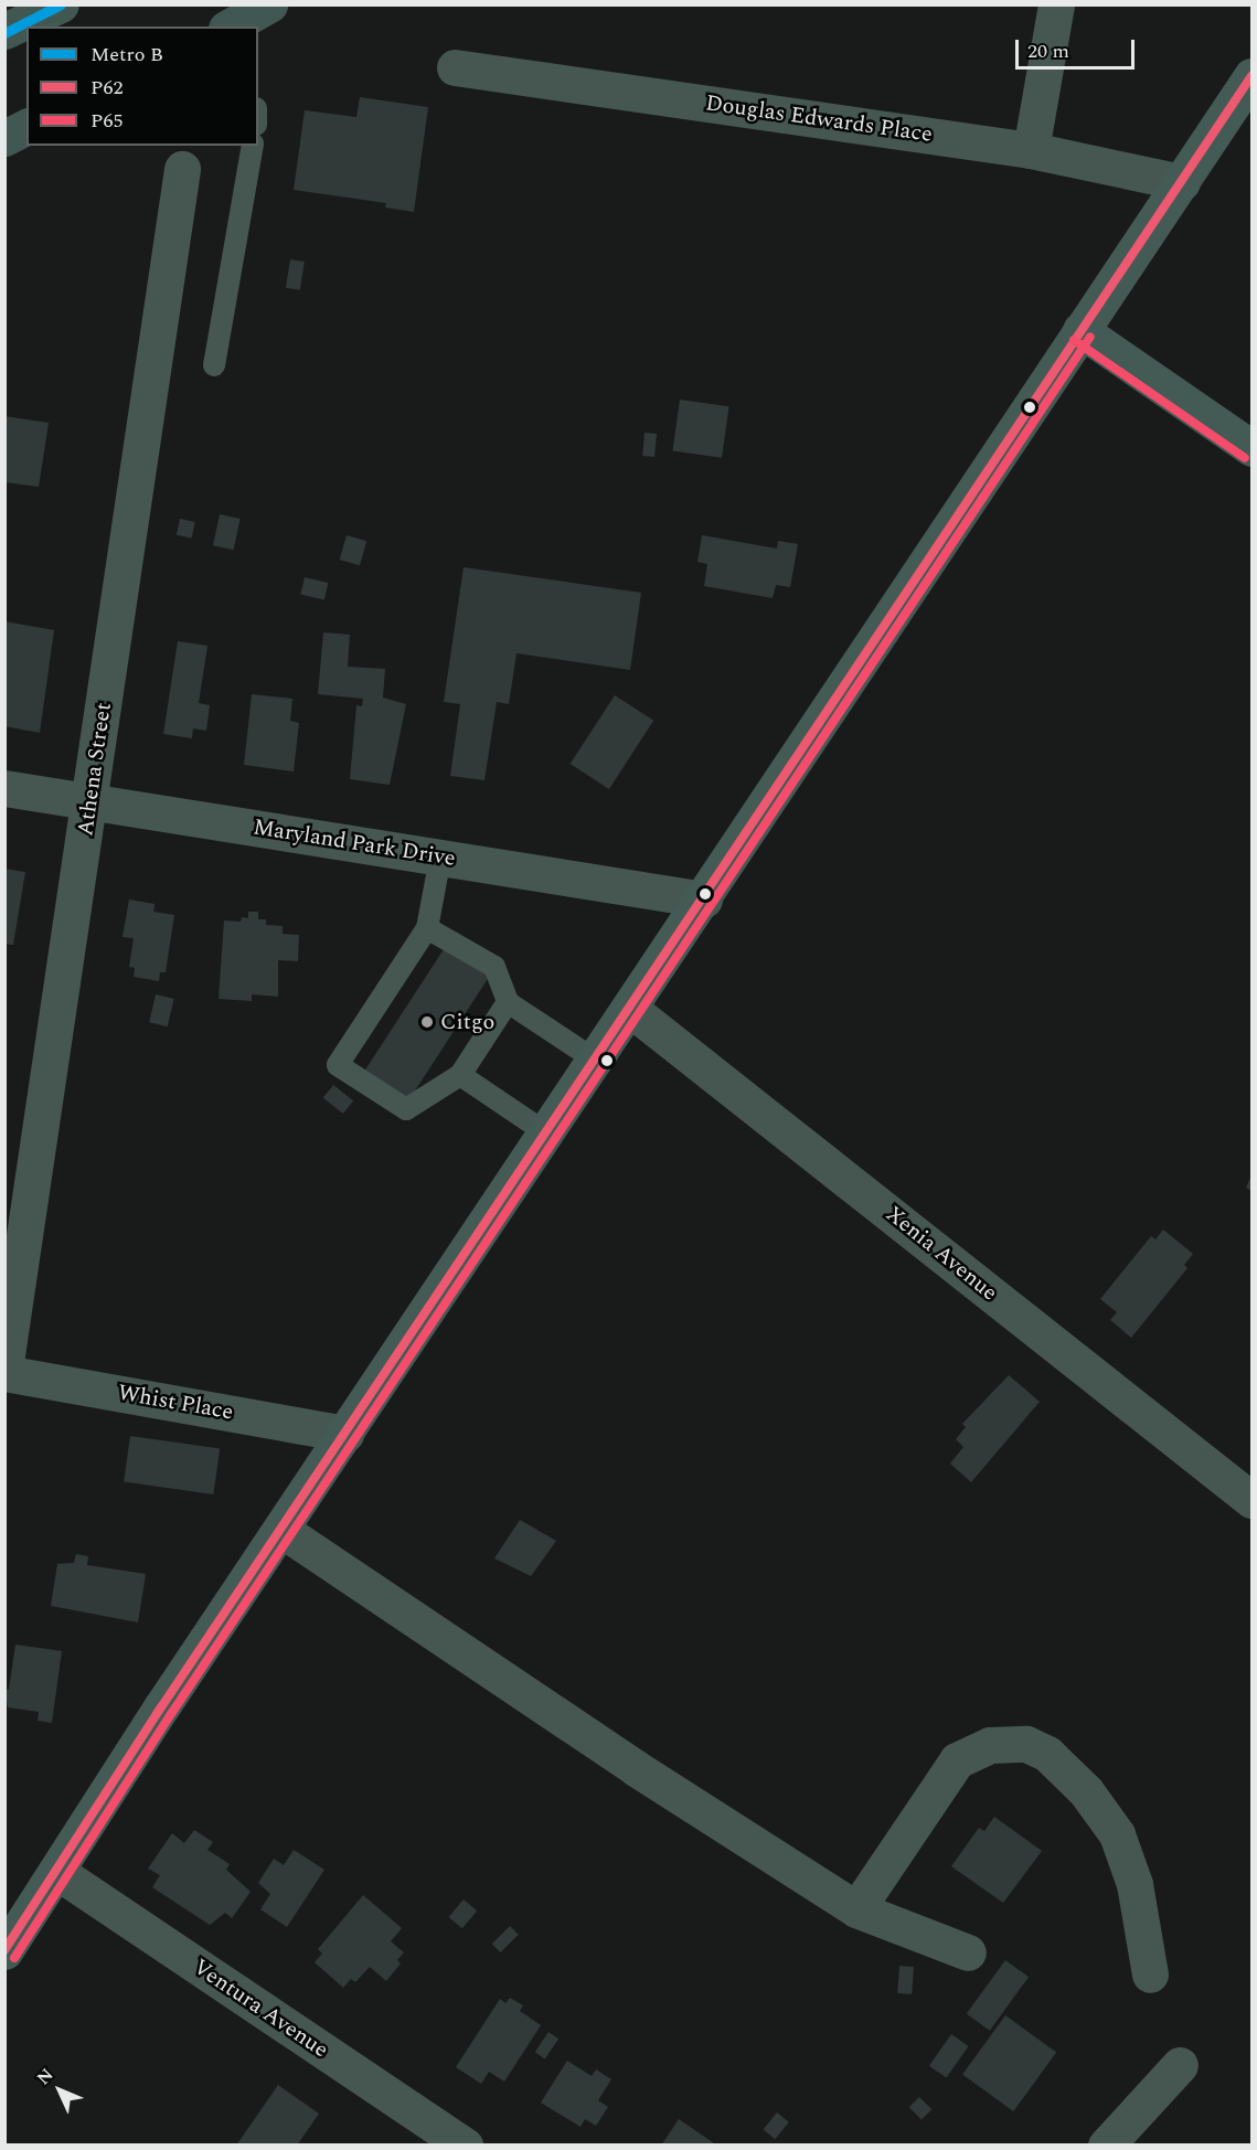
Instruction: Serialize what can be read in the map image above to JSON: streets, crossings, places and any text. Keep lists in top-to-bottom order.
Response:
{
  "streets": {
    "street": [
      "Douglas Edwards Place",
      "Athena Street",
      "Maryland Park Drive",
      "Xenia Avenue",
      "Whist Place",
      "Ventura Avenue"
    ]
  },
  "crossings": [
    ["Athena Street", "Maryland Park Drive"],
    ["Athena Street", "Whist Place"]
  ],
  "places": ["Citgo"],
  "lines": ["metro line B", "transit line P62", "transit line P65"],
  "legend": ["Metro B", "P62", "P65"],
  "scale_bar": "20 m",
  "north": "top left"
}
